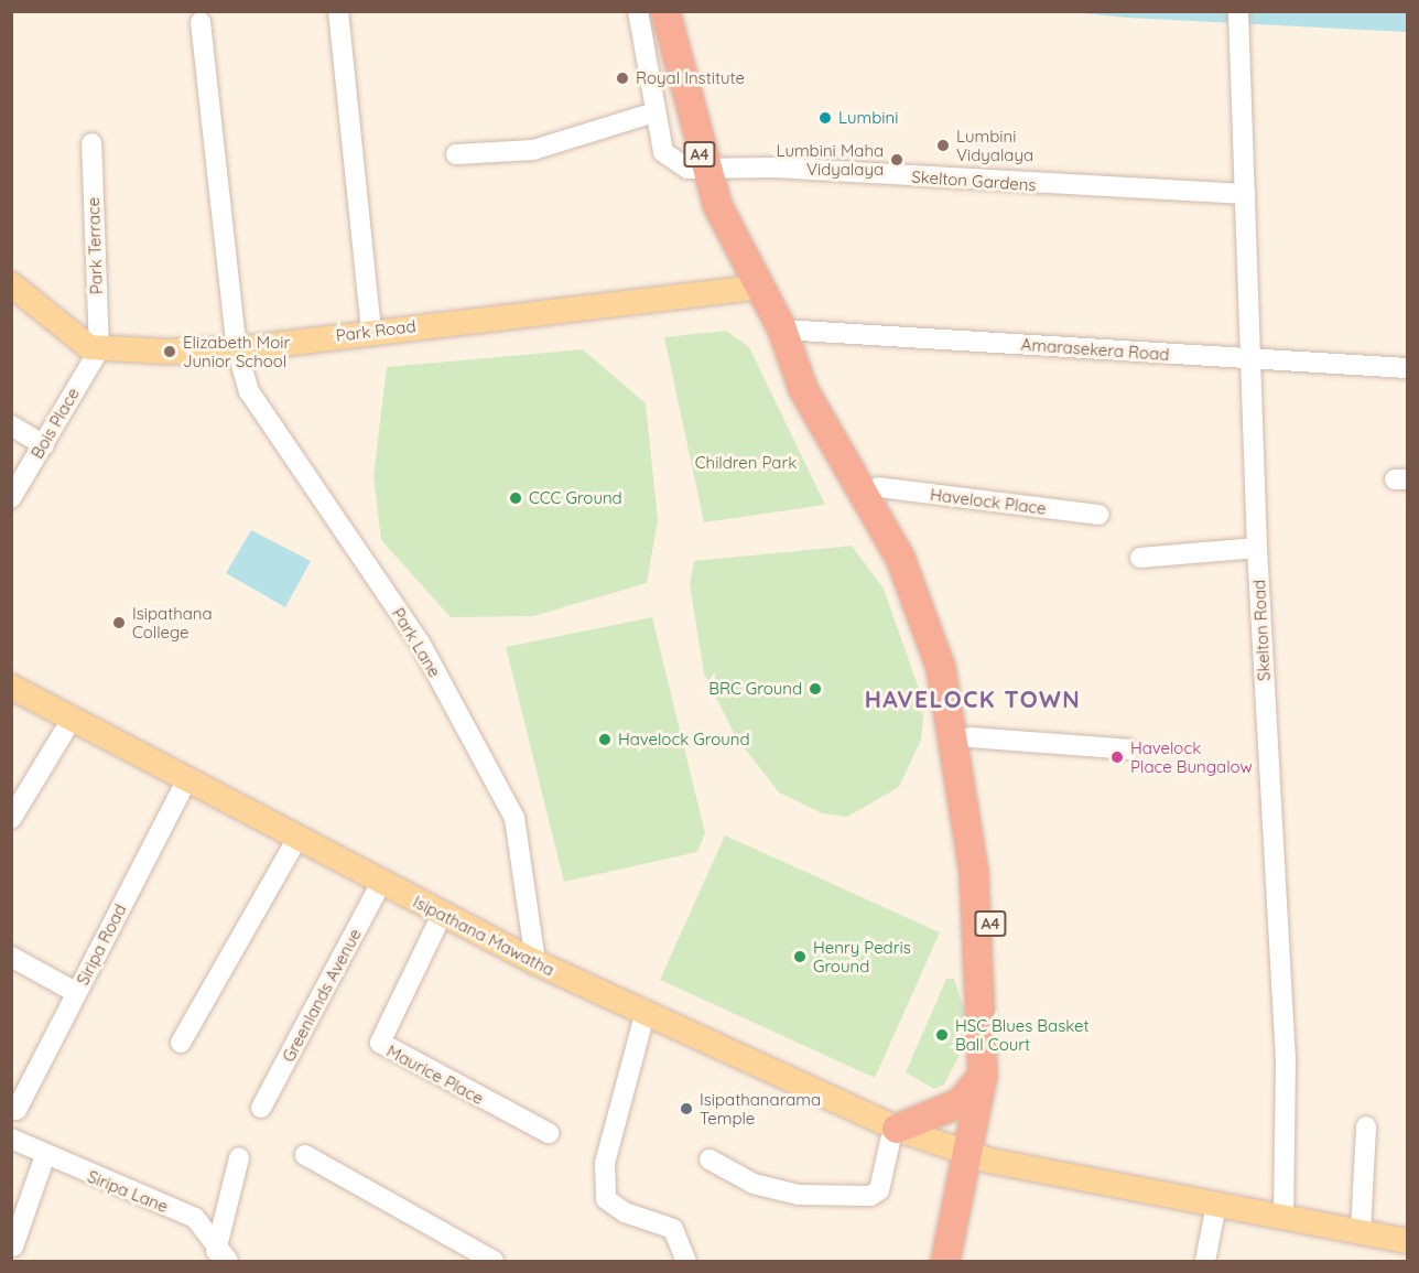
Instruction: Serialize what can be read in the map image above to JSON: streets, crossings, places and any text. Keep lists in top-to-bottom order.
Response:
{
  "streets": {
    "highway": ["A4"],
    "main road": ["Park Road", "Isipathana Mawatha"],
    "street": [
      "Skelton Gardens",
      "Park Terrace",
      "Amarasekera Road",
      "Bois Place",
      "Havelock Place",
      "Skelton Road",
      "Park Lane",
      "Siripa Road",
      "Greenlands Avenue",
      "Maurice Place",
      "Siripa Lane"
    ]
  },
  "crossings": [
    ["A4", "Skelton Gardens"],
    ["A4", "Park Road"],
    ["A4", "Amarasekera Road"],
    ["A4", "Havelock Place"],
    ["A4", "Isipathana Mawatha"],
    ["Skelton Gardens", "Skelton Road"],
    ["Park Terrace", "Park Road"],
    ["Park Terrace", "Bois Place"],
    ["Park Road", "Bois Place"],
    ["Park Road", "Park Lane"],
    ["Amarasekera Road", "Skelton Road"],
    ["Skelton Road", "Isipathana Mawatha"],
    ["Park Lane", "Isipathana Mawatha"],
    ["Isipathana Mawatha", "Siripa Road"],
    ["Isipathana Mawatha", "Greenlands Avenue"],
    ["Isipathana Mawatha", "Maurice Place"]
  ],
  "districts": ["HAVELOCK TOWN"],
  "parks": ["Children Park"],
  "places": [
    "Royal Institute",
    "Lumbini",
    "Lumbini Vidyalaya",
    "Lumbini Maha Vidyalaya",
    "Elizabeth Moir Junior School",
    "CCC Ground",
    "Isipathana College",
    "BRC Ground",
    "Havelock Ground",
    "Havelock Place Bungalow",
    "Henry Pedris Ground",
    "HSC Blues Basket Ball Court",
    "Isipathanarama Temple"
  ]
}
